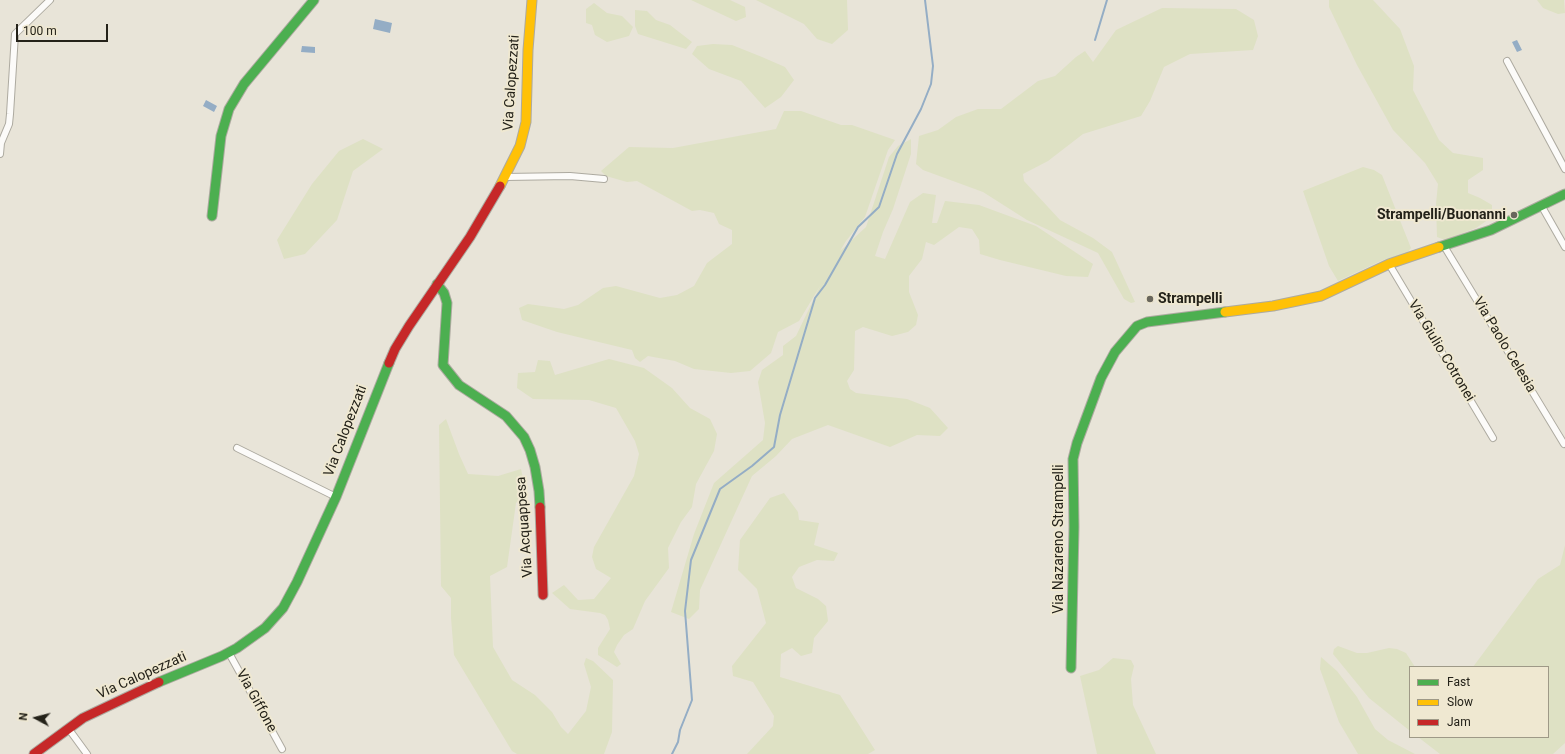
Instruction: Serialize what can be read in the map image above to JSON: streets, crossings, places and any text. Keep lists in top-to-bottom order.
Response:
{
  "streets": {
    "street": [
      "Via Calopezzati",
      "Via Paolo Celesia",
      "Via Giulio Cotronei",
      "Via Acquappesa",
      "Via Nazareno Strampelli",
      "Via Giffone"
    ]
  },
  "crossings": [
    ["Via Calopezzati", "Via Acquappesa"],
    ["Via Calopezzati", "Via Giffone"],
    ["Via Paolo Celesia", "Via Nazareno Strampelli"],
    ["Via Giulio Cotronei", "Via Nazareno Strampelli"]
  ],
  "places": ["Strampelli/Buonanni", "Strampelli"],
  "legend": ["Fast", "Slow", "Jam"],
  "scale_bar": "100 m",
  "north": "left"
}
